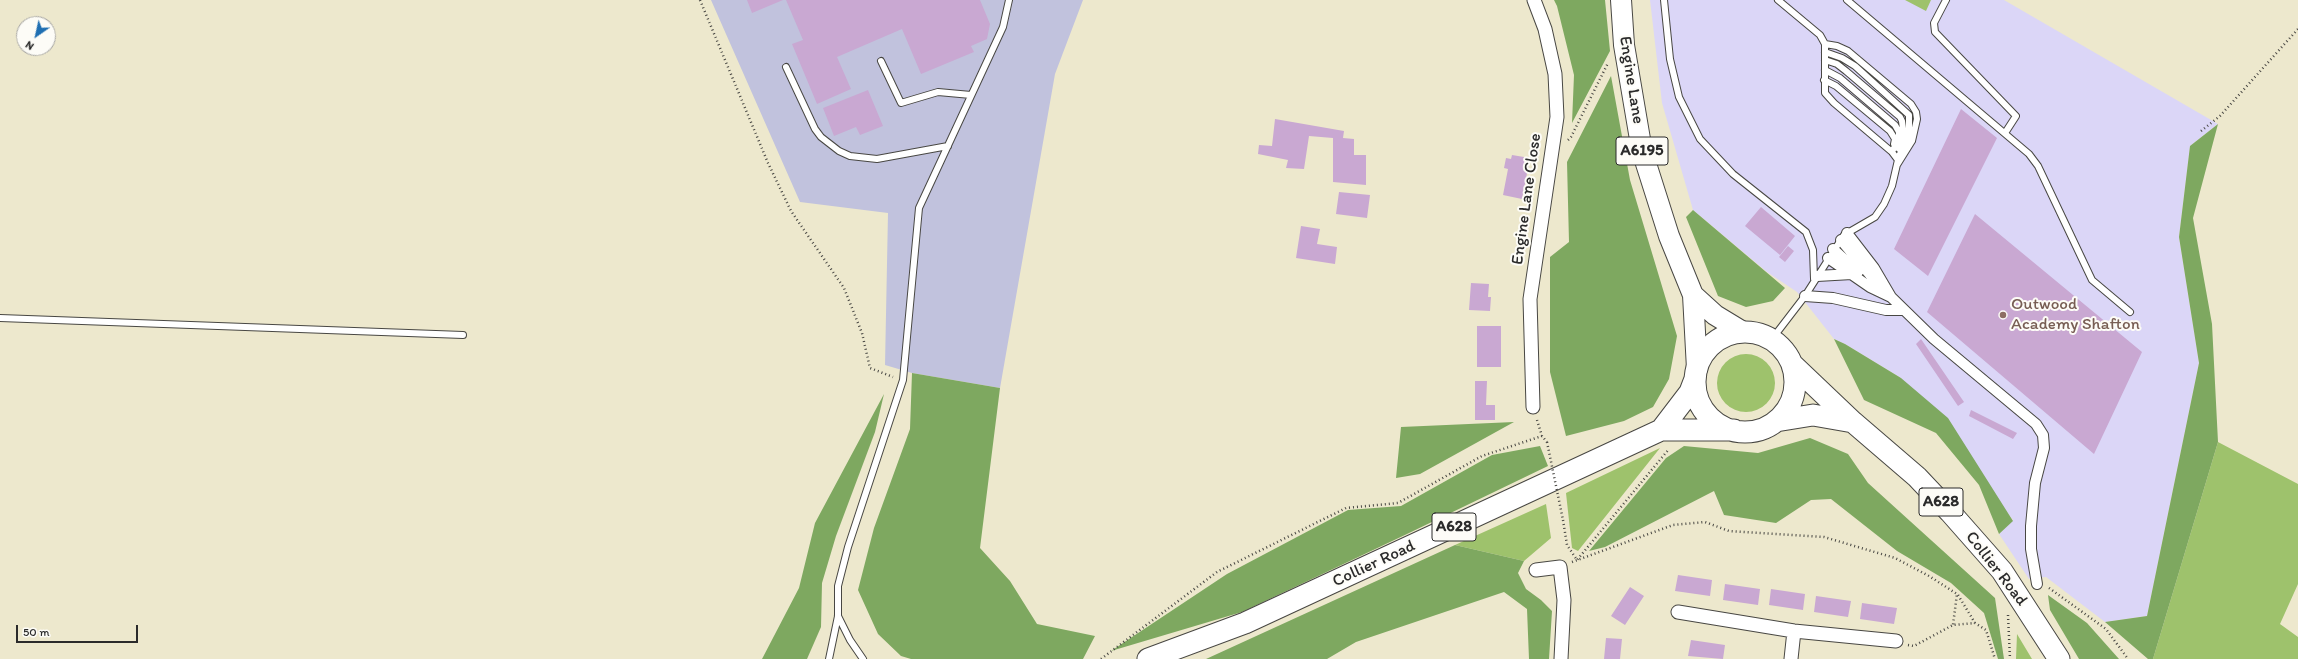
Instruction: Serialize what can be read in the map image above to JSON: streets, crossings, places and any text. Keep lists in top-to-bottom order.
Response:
{
  "streets": {
    "highway": ["A628", "Collier Road"],
    "main road": ["Engine Lane", "A6195"],
    "street": ["Engine Lane Close"]
  },
  "crossings": [
    ["Engine Lane", "A628"],
    ["Engine Lane", "Collier Road"],
    ["A628", "Collier Road"]
  ],
  "places": ["Outwood Academy Shafton"],
  "scale_bar": "50 m",
  "north": "bottom left"
}
